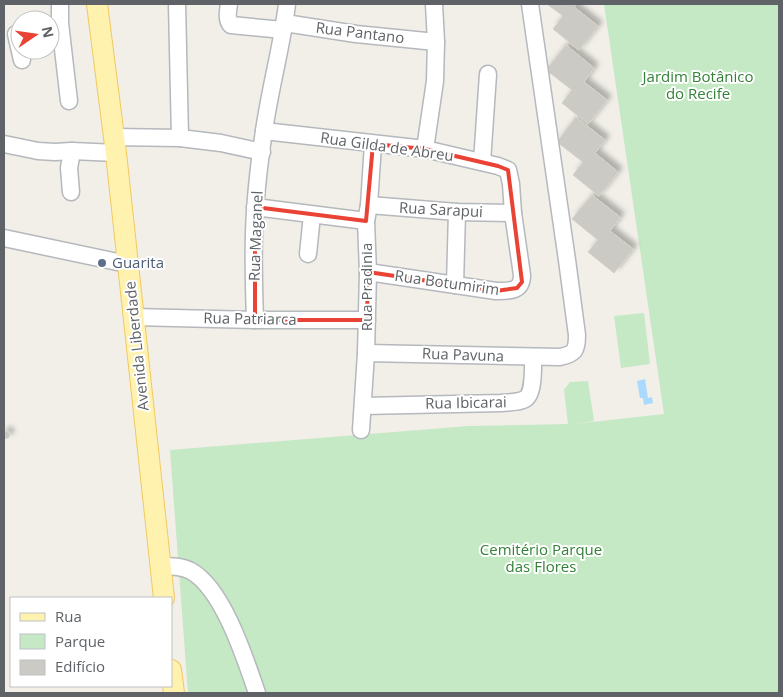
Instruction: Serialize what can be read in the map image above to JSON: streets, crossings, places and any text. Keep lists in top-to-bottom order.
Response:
{
  "streets": {
    "main road": ["Avenida Liberdade"],
    "street": [
      "Rua Pantano",
      "Rua Gilda de Abreu",
      "Rua Sarapui",
      "Rua Maganel",
      "Rua Botumirim",
      "Rua Pradinia",
      "Rua Patriarca",
      "Rua Pavuna",
      "Rua Ibicarai"
    ]
  },
  "crossings": [
    ["Rua Pantano", "Rua Maganel"],
    ["Rua Gilda de Abreu", "Rua Sarapui"],
    ["Rua Gilda de Abreu", "Rua Maganel"],
    ["Rua Gilda de Abreu", "Rua Botumirim"],
    ["Rua Gilda de Abreu", "Rua Pradinia"],
    ["Rua Sarapui", "Rua Botumirim"],
    ["Rua Sarapui", "Rua Pradinia"],
    ["Rua Maganel", "Rua Patriarca"],
    ["Rua Botumirim", "Rua Pradinia"],
    ["Rua Pradinia", "Rua Patriarca"],
    ["Rua Pradinia", "Rua Pavuna"],
    ["Rua Pradinia", "Rua Ibicarai"],
    ["Rua Patriarca", "Avenida Liberdade"],
    ["Rua Pavuna", "Rua Ibicarai"]
  ],
  "parks": ["Jardim Botânico do Recife", "Cemitério Parque das Flores"],
  "places": ["Guarita"],
  "legend": ["Rua", "Parque", "Edifício"],
  "north": "right"
}
